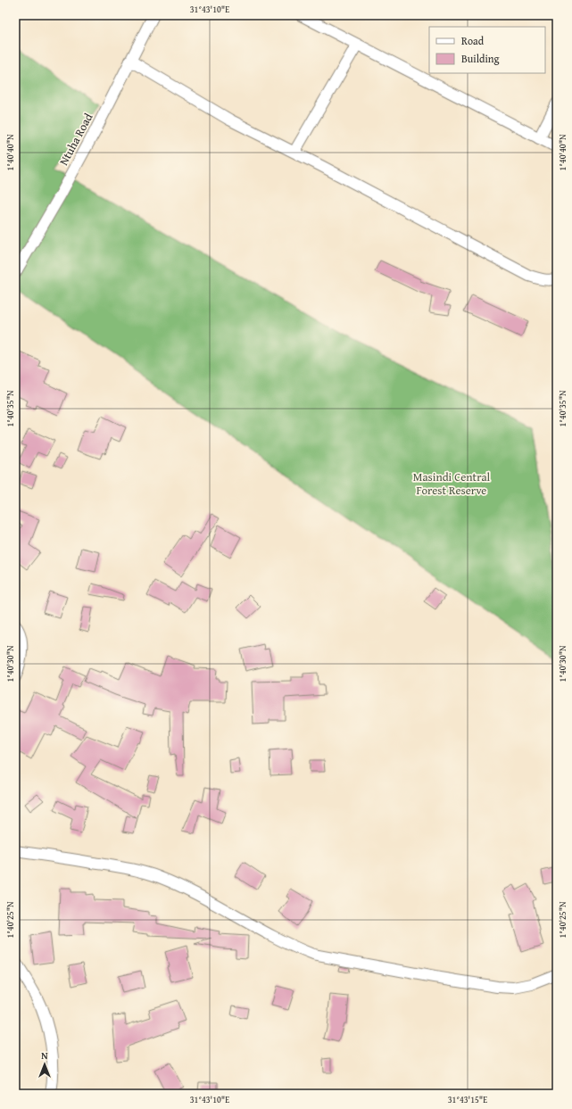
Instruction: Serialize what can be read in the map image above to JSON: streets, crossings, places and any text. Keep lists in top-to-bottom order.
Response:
{
  "streets": {
    "street": ["Ntuha Road"]
  },
  "parks": ["Masindi Central Forest Reserve"],
  "legend": ["Road", "Building"],
  "north": "top",
  "coordinates": [
    "31°43'10\"E",
    "1°40'40\"N",
    "1°40'35\"N",
    "1°40'30\"N",
    "1°40'25\"N",
    "31°43'15\"E"
  ]
}
